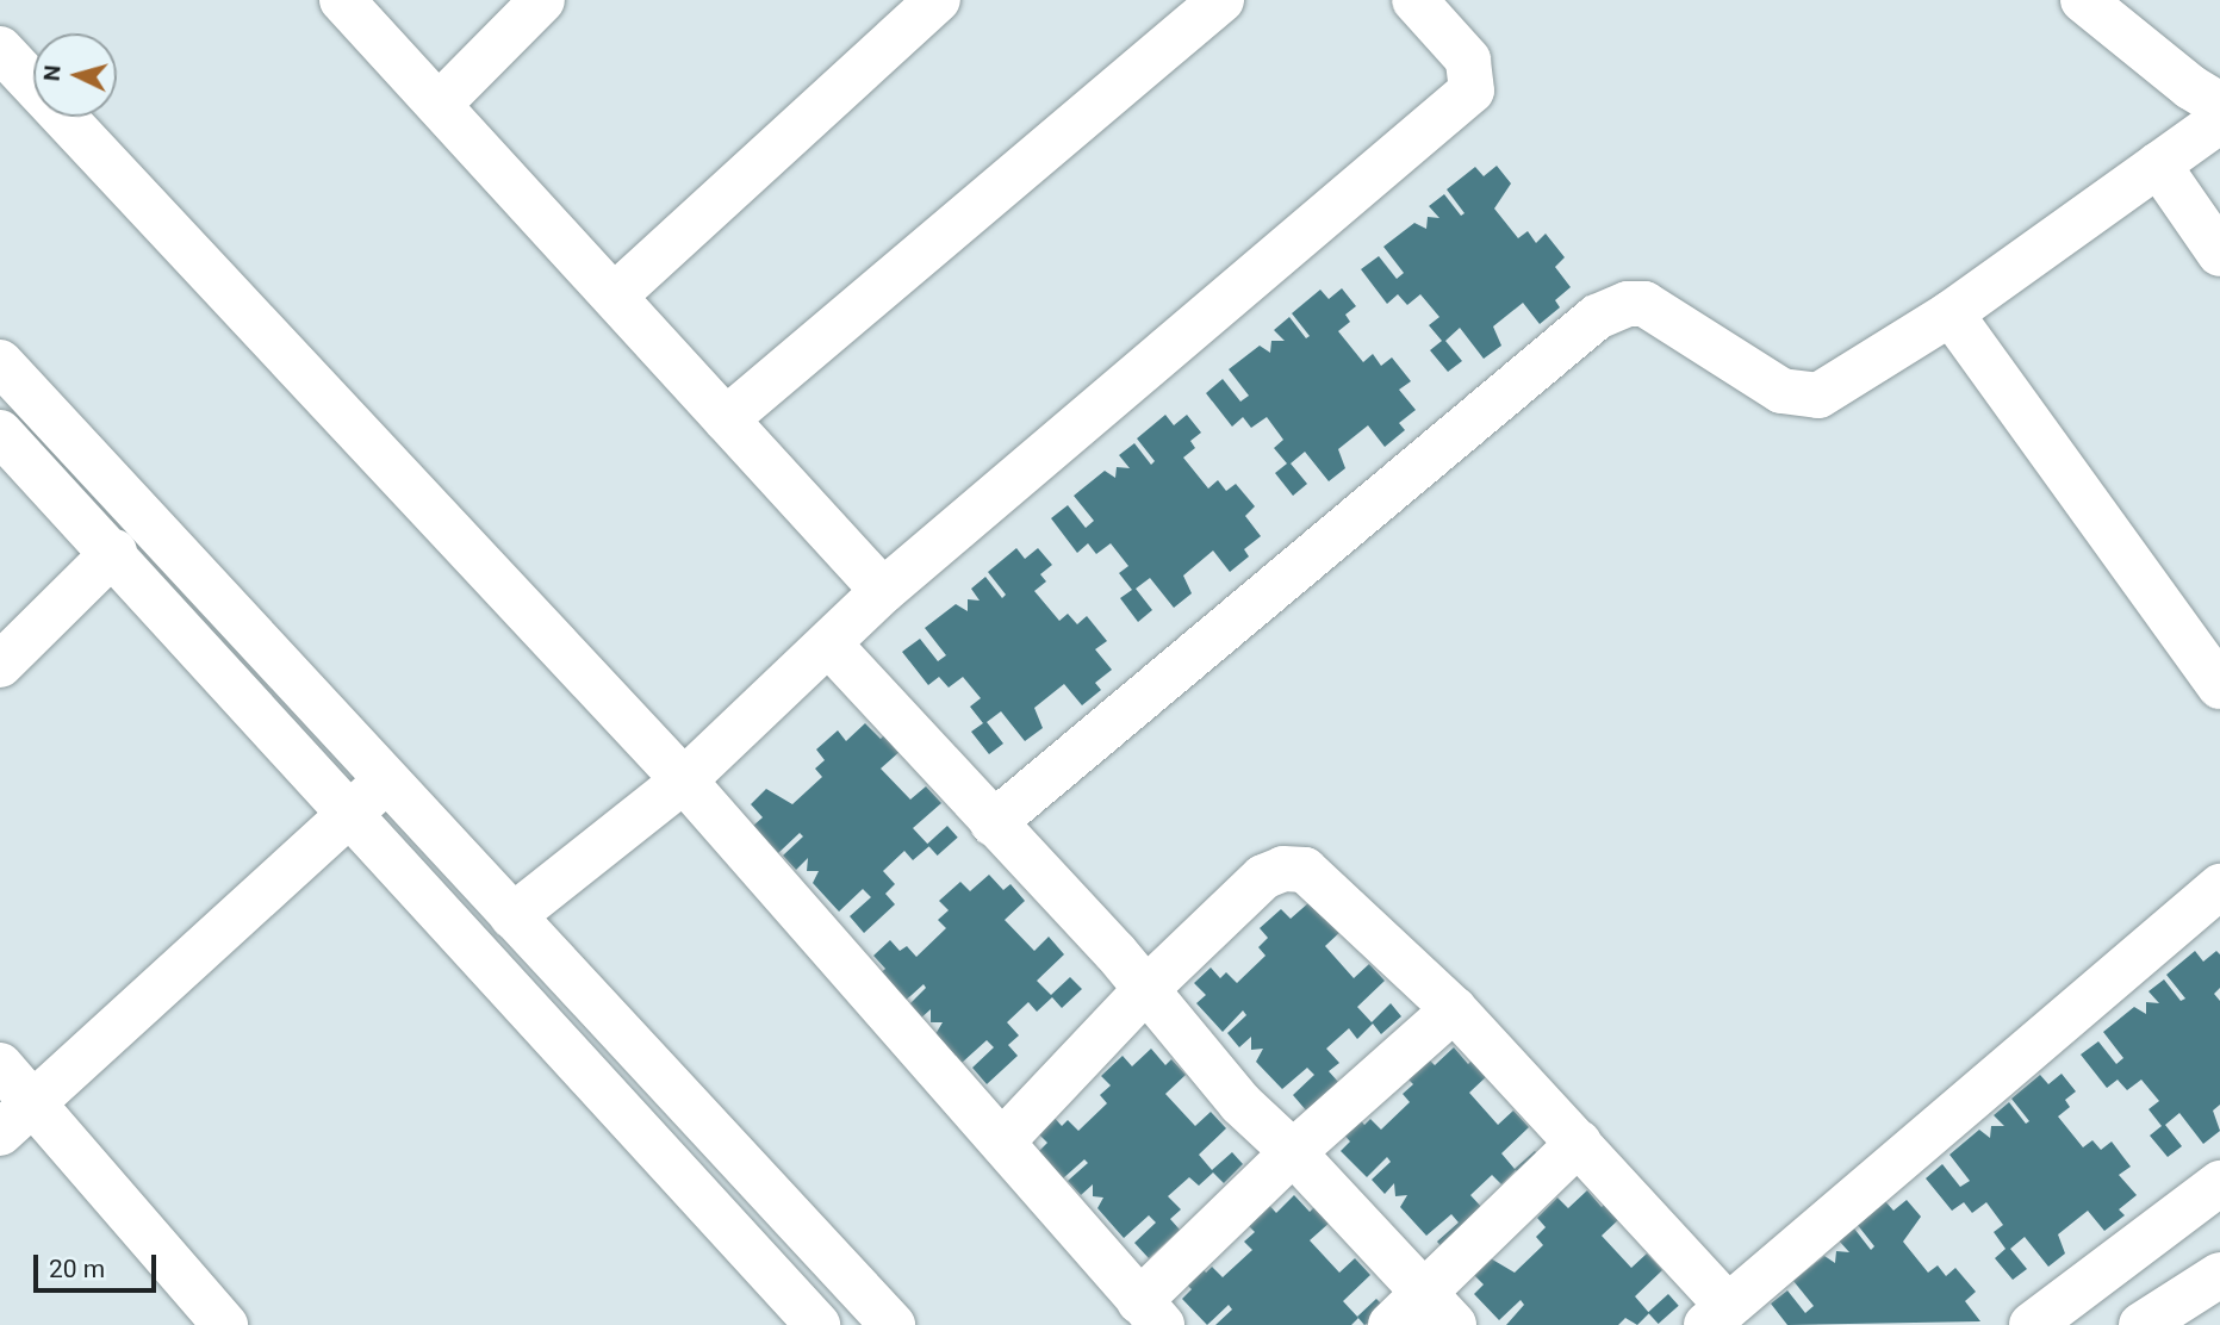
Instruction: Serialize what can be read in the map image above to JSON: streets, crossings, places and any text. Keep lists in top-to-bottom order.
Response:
{
  "scale_bar": "20 m",
  "north": "left"
}
